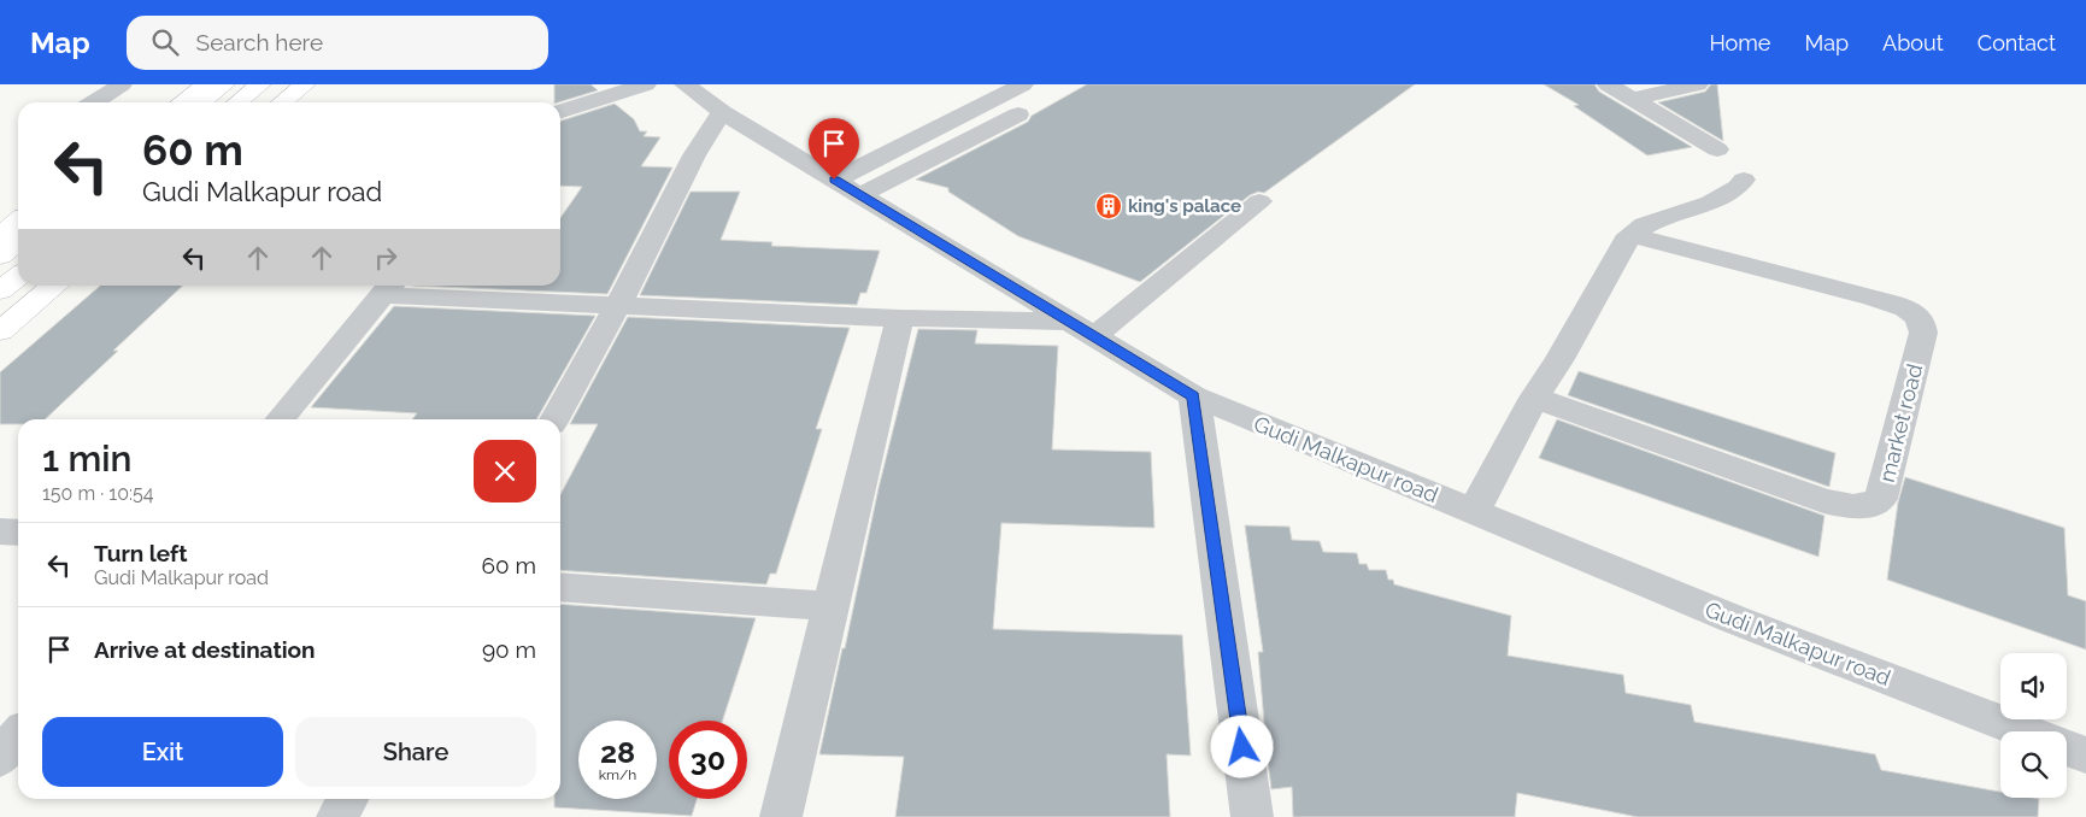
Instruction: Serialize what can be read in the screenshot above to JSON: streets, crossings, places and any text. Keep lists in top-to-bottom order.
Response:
{
  "streets": {
    "street": ["market road", "Gudi Malkapur road"]
  },
  "places": {
    "building": ["king's palace"]
  },
  "page": {
    "header": "Map",
    "search": "Search here",
    "nav": [
      "Home",
      "Map",
      "About",
      "Contact"
    ],
    "turn": ["60 m", "Gudi Malkapur road"],
    "heading": ["1 min", "150 m · 10:54"],
    "list": [
      {
        "name": "Turn left",
        "note": "Gudi Malkapur road",
        "value": "60 m"
      },
      {
        "name": "Arrive at destination",
        "value": "90 m"
      }
    ],
    "buttons": ["Exit", "Share"],
    "speed": "28 km/h",
    "limit": "30"
  }
}
